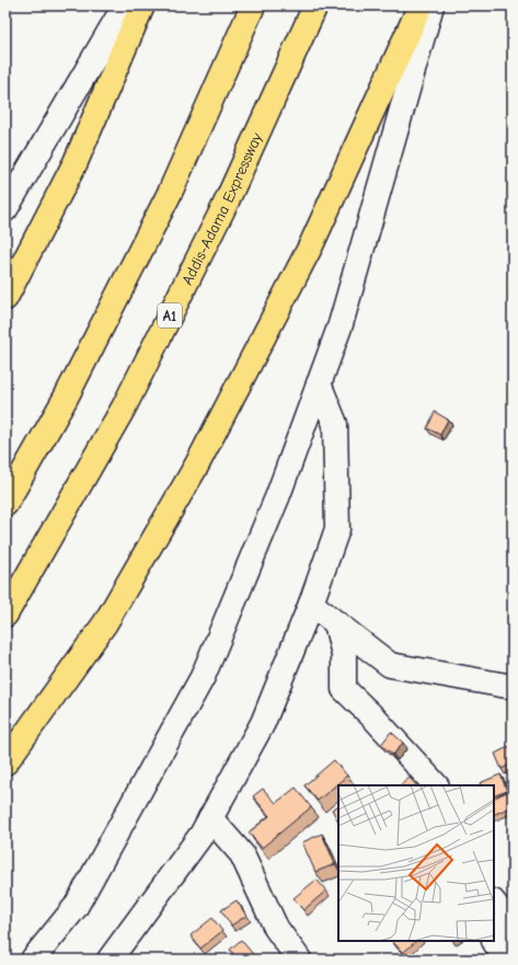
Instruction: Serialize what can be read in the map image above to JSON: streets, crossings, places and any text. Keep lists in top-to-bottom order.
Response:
{
  "streets": {
    "highway": ["Addis-Adama Expressway", "A1"]
  }
}
